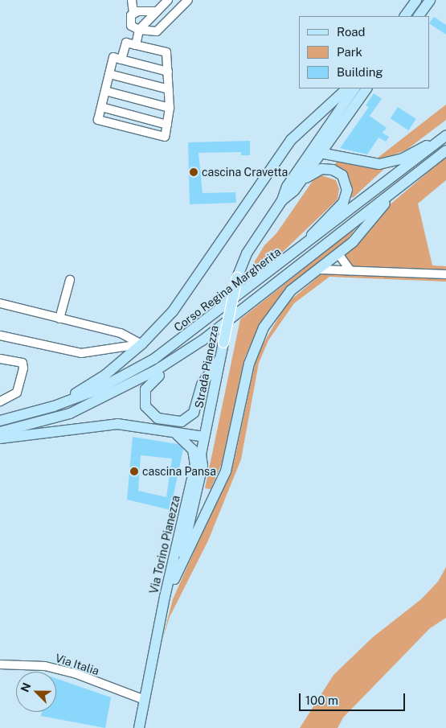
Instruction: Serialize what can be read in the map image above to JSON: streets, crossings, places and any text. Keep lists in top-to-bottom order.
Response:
{
  "streets": {
    "main road": ["Corso Regina Margherita", "Strada Pianezza", "Via Torino Pianezza"],
    "street": ["Via Italia"]
  },
  "crossings": [
    ["Strada Pianezza", "Via Torino Pianezza"],
    ["Via Torino Pianezza", "Via Italia"]
  ],
  "places": ["cascina Cravetta", "cascina Pansa"],
  "legend": ["Road", "Park", "Building"],
  "scale_bar": "100 m",
  "north": "top left"
}
